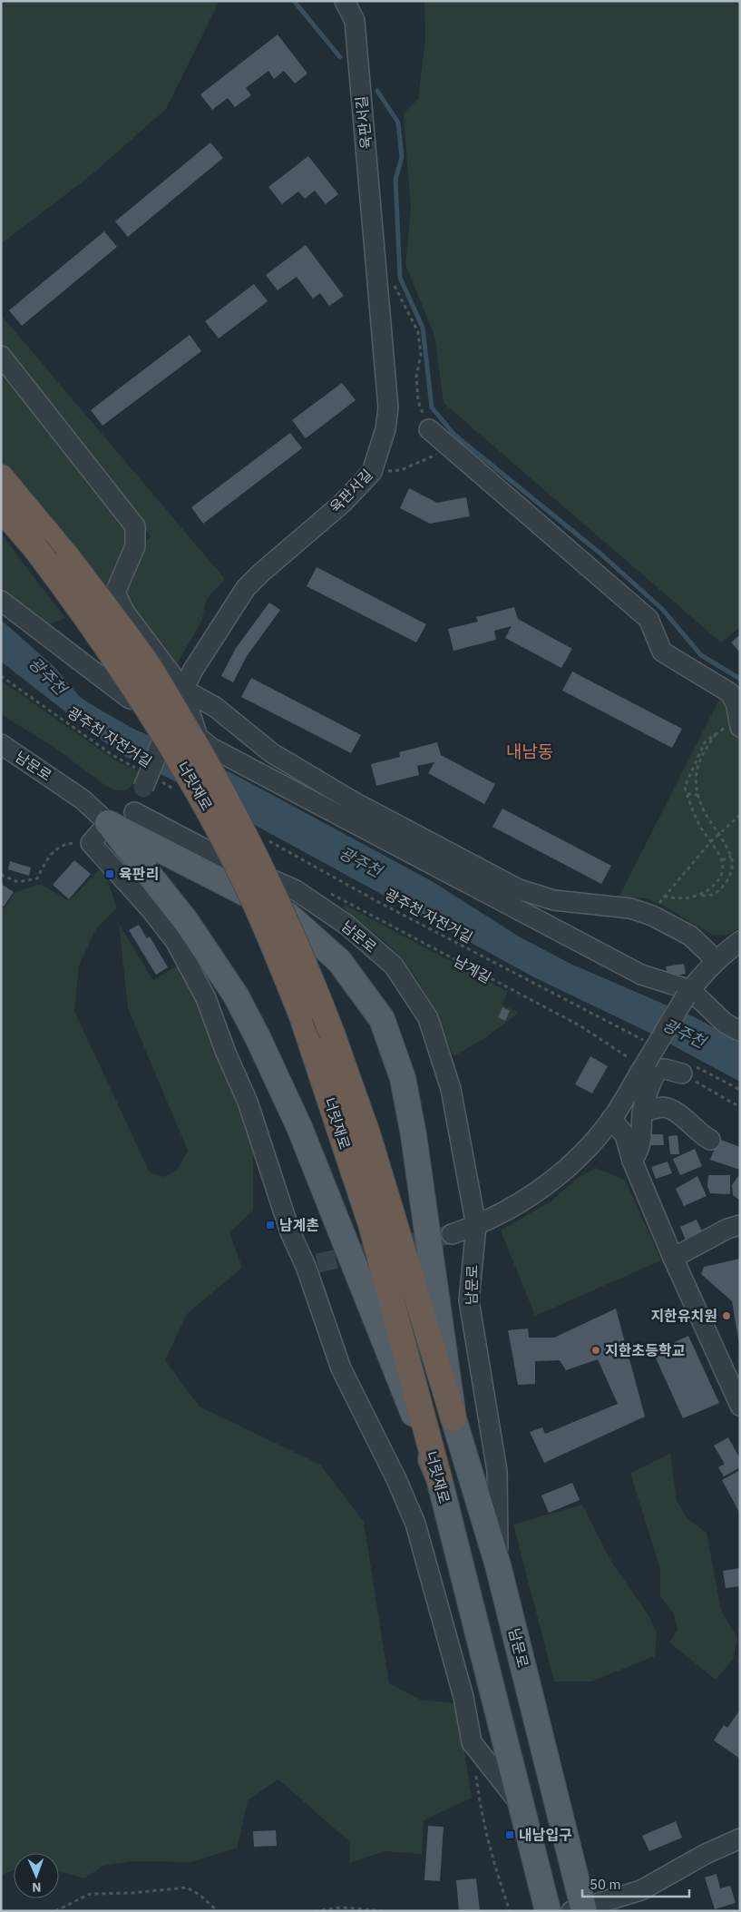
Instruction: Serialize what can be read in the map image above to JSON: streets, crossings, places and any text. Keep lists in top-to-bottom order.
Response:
{
  "streets": {
    "highway": ["너릿재로"],
    "main road": ["남문로"],
    "street": ["육판서길"],
    "path": ["광주천 자전거길", "남계길"]
  },
  "crossings": [
    ["육판서길", "광주천 자전거길"],
    ["육판서길", "남문로"],
    ["광주천 자전거길", "남계길"],
    ["남문로", "너릿재로"]
  ],
  "districts": ["내남동"],
  "water": ["광주천"],
  "places": {
    "transit": ["육판리", "남계촌", "내남입구"],
    "other": ["지한유치원", "지한초등학교"]
  },
  "scale_bar": "50 m",
  "north": "bottom"
}
